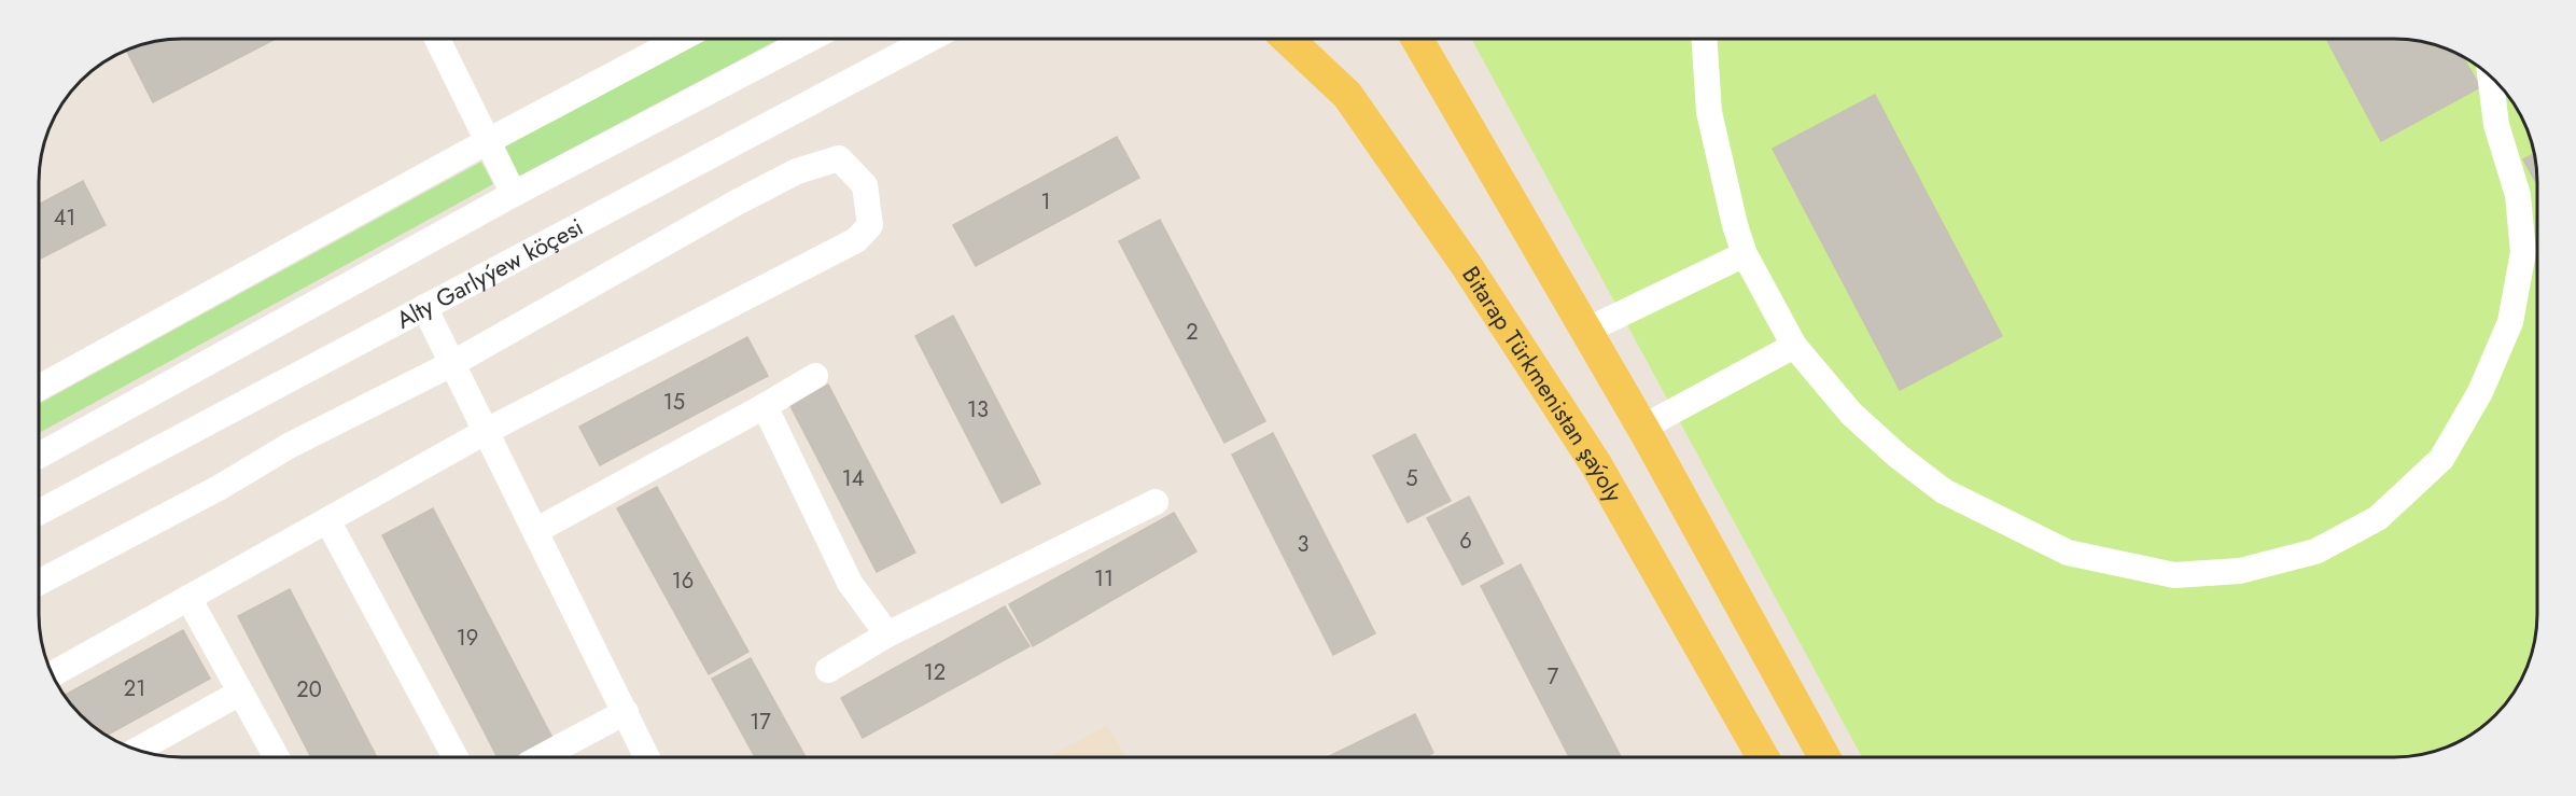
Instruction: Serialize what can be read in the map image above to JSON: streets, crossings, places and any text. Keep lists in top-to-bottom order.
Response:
{
  "streets": {
    "main road": ["Bitarap Türkmenistan şaýoly"],
    "street": ["Alty Garlyýew köçesi"]
  },
  "house_numbers": [
    "1",
    "41",
    "2",
    "15",
    "13",
    "14",
    "5",
    "6",
    "3",
    "11",
    "16",
    "19",
    "12",
    "7",
    "21",
    "20",
    "17"
  ]
}
